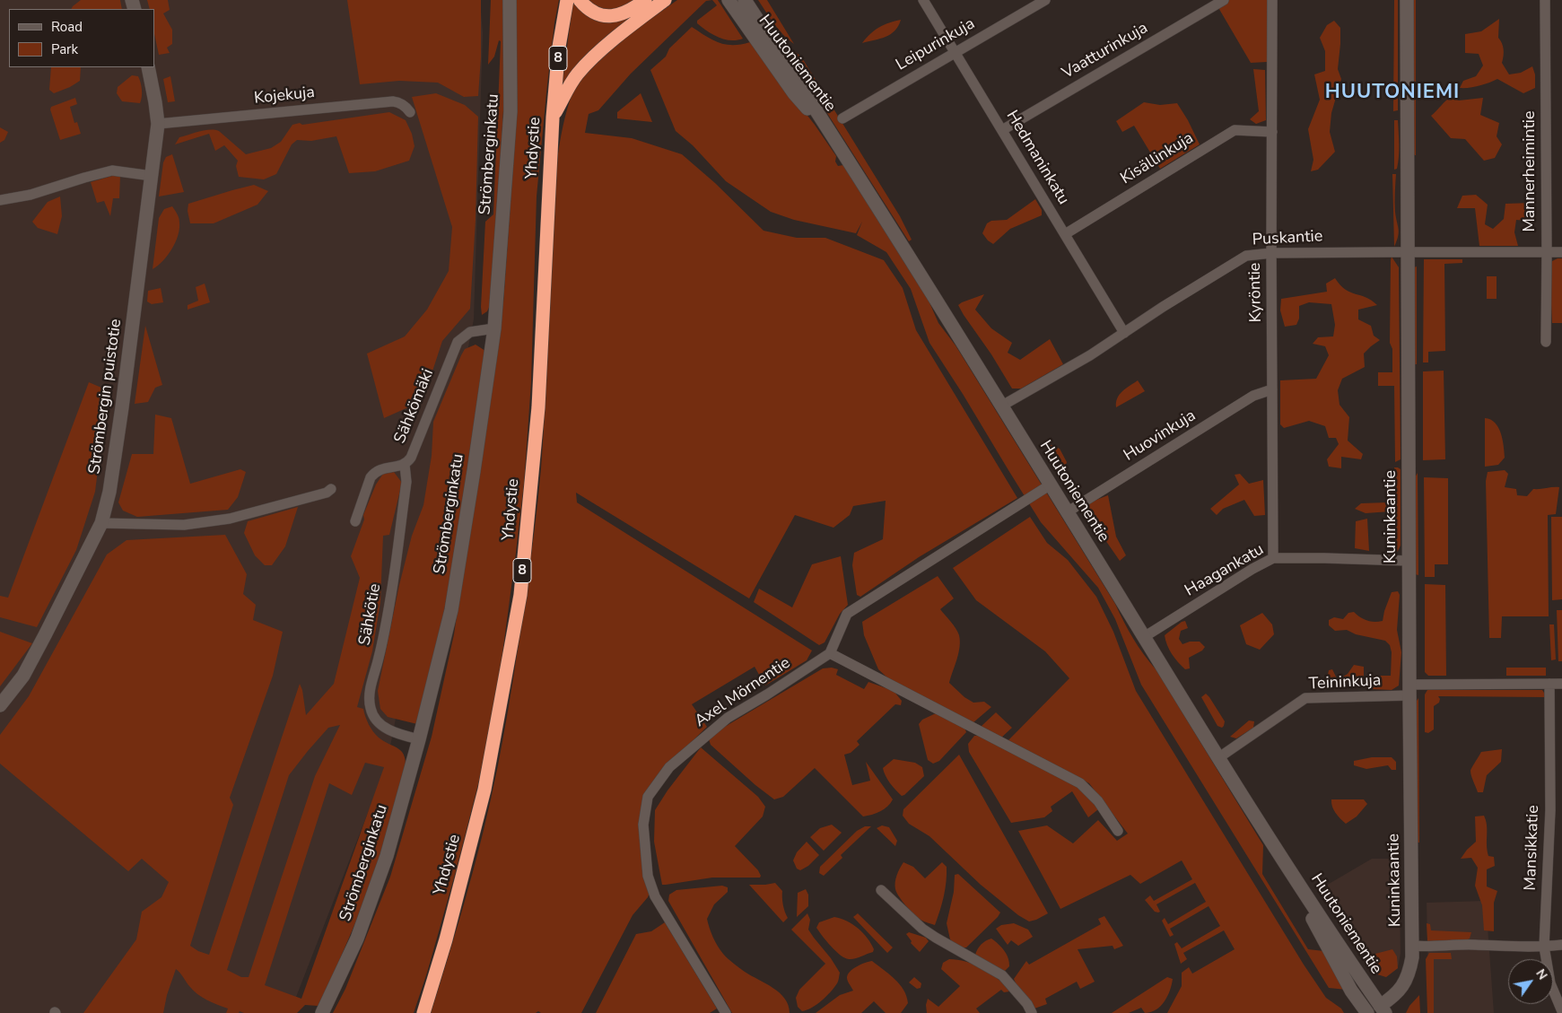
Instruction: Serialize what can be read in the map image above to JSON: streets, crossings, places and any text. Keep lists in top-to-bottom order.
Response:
{
  "streets": {
    "highway": ["8", "Yhdystie"],
    "street": [
      "Leipurinkuja",
      "Vaatturinkuja",
      "Huutoniementie",
      "Kojekuja",
      "Strömberginkatu",
      "Hedmaninkatu",
      "Kisällinkuja",
      "Mannerheimintie",
      "Puskantie",
      "Kyröntie",
      "Strömbergin puistotie",
      "Sähkömäki",
      "Huovinkuja",
      "Kuninkaantie",
      "Haagankatu",
      "Sähkötie",
      "Teininkuja",
      "Axel Mörnentie",
      "Mansikkatie"
    ]
  },
  "crossings": [
    ["Leipurinkuja", "Hedmaninkatu"],
    ["Vaatturinkuja", "Hedmaninkatu"],
    ["Huutoniementie", "Puskantie"],
    ["Huutoniementie", "Huovinkuja"],
    ["Huutoniementie", "Kuninkaantie"],
    ["Huutoniementie", "Haagankatu"],
    ["Huutoniementie", "Teininkuja"],
    ["Kojekuja", "Strömbergin puistotie"],
    ["Strömberginkatu", "Sähkömäki"],
    ["Strömberginkatu", "Sähkötie"],
    ["Hedmaninkatu", "Kisällinkuja"],
    ["Hedmaninkatu", "Puskantie"],
    ["Kisällinkuja", "Kyröntie"],
    ["Mannerheimintie", "Puskantie"],
    ["Puskantie", "Kyröntie"],
    ["Puskantie", "Kuninkaantie"],
    ["Kyröntie", "Huovinkuja"],
    ["Kyröntie", "Haagankatu"],
    ["Sähkömäki", "Sähkötie"],
    ["Kuninkaantie", "Haagankatu"],
    ["Kuninkaantie", "Teininkuja"],
    ["Teininkuja", "Mansikkatie"]
  ],
  "districts": ["HUUTONIEMI"],
  "legend": ["Road", "Park"],
  "north": "top right"
}
